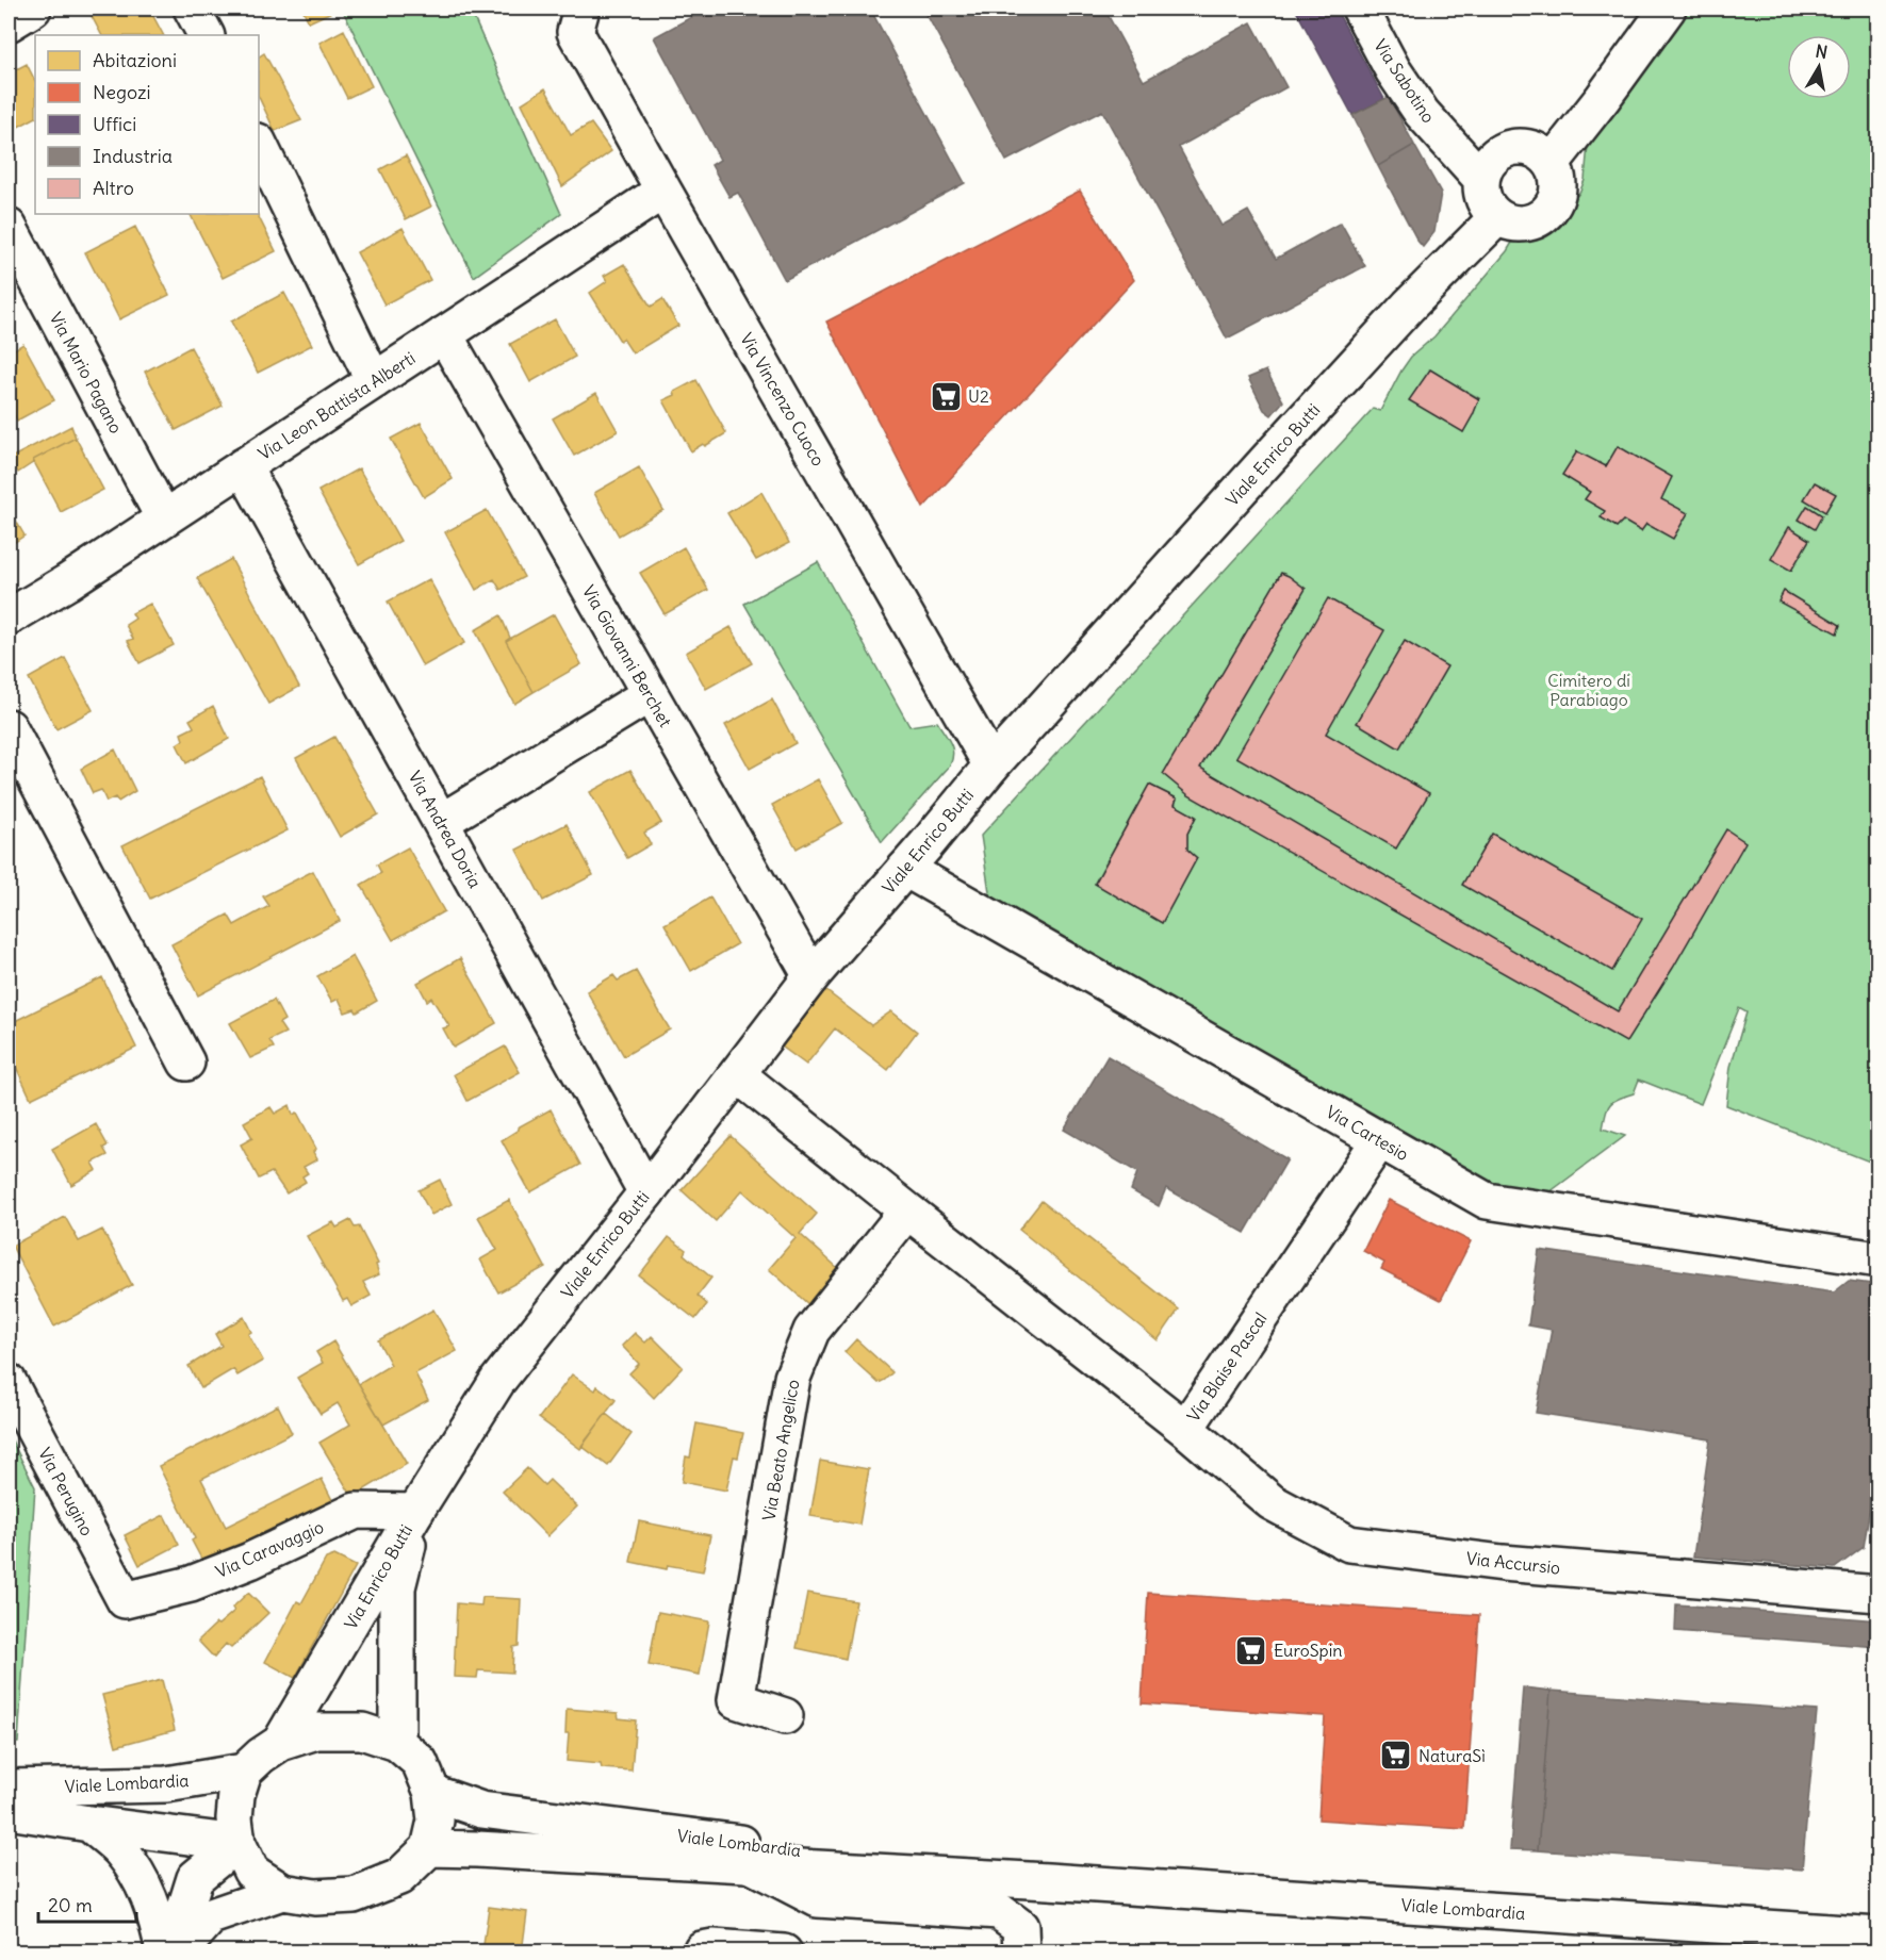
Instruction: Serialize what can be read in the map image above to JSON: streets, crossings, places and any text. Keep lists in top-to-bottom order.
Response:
{
  "streets": {
    "street": [
      "Via Sabotino",
      "Via Mario Pagano",
      "Via Vincenzo Cuoco",
      "Via Leon Battista Alberti",
      "Viale Enrico Butti",
      "Via Giovanni Berchet",
      "Via Andrea Doria",
      "Via Cartesio",
      "Via Blaise Pascal",
      "Via Beato Angelico",
      "Via Perugino",
      "Via Caravaggio",
      "Via Accursio",
      "Via Enrico Butti",
      "Viale Lombardia"
    ]
  },
  "crossings": [
    ["Via Sabotino", "Viale Enrico Butti"],
    ["Via Mario Pagano", "Via Leon Battista Alberti"],
    ["Via Vincenzo Cuoco", "Via Leon Battista Alberti"],
    ["Via Vincenzo Cuoco", "Viale Enrico Butti"],
    ["Via Leon Battista Alberti", "Via Giovanni Berchet"],
    ["Via Leon Battista Alberti", "Via Andrea Doria"],
    ["Viale Enrico Butti", "Via Giovanni Berchet"],
    ["Viale Enrico Butti", "Via Andrea Doria"],
    ["Viale Enrico Butti", "Via Cartesio"],
    ["Viale Enrico Butti", "Via Caravaggio"],
    ["Viale Enrico Butti", "Via Enrico Butti"],
    ["Via Cartesio", "Via Blaise Pascal"],
    ["Via Blaise Pascal", "Via Beato Angelico"],
    ["Via Blaise Pascal", "Via Accursio"],
    ["Via Perugino", "Via Caravaggio"],
    ["Via Caravaggio", "Via Enrico Butti"],
    ["Via Enrico Butti", "Viale Lombardia"]
  ],
  "parks": ["Cimitero di Parabiago"],
  "places": {
    "supermarket": ["U2", "EuroSpin", "NaturaSì"]
  },
  "legend": [
    "Abitazioni",
    "Negozi",
    "Uffici",
    "Industria",
    "Altro"
  ],
  "scale_bar": "20 m",
  "north": "top"
}
